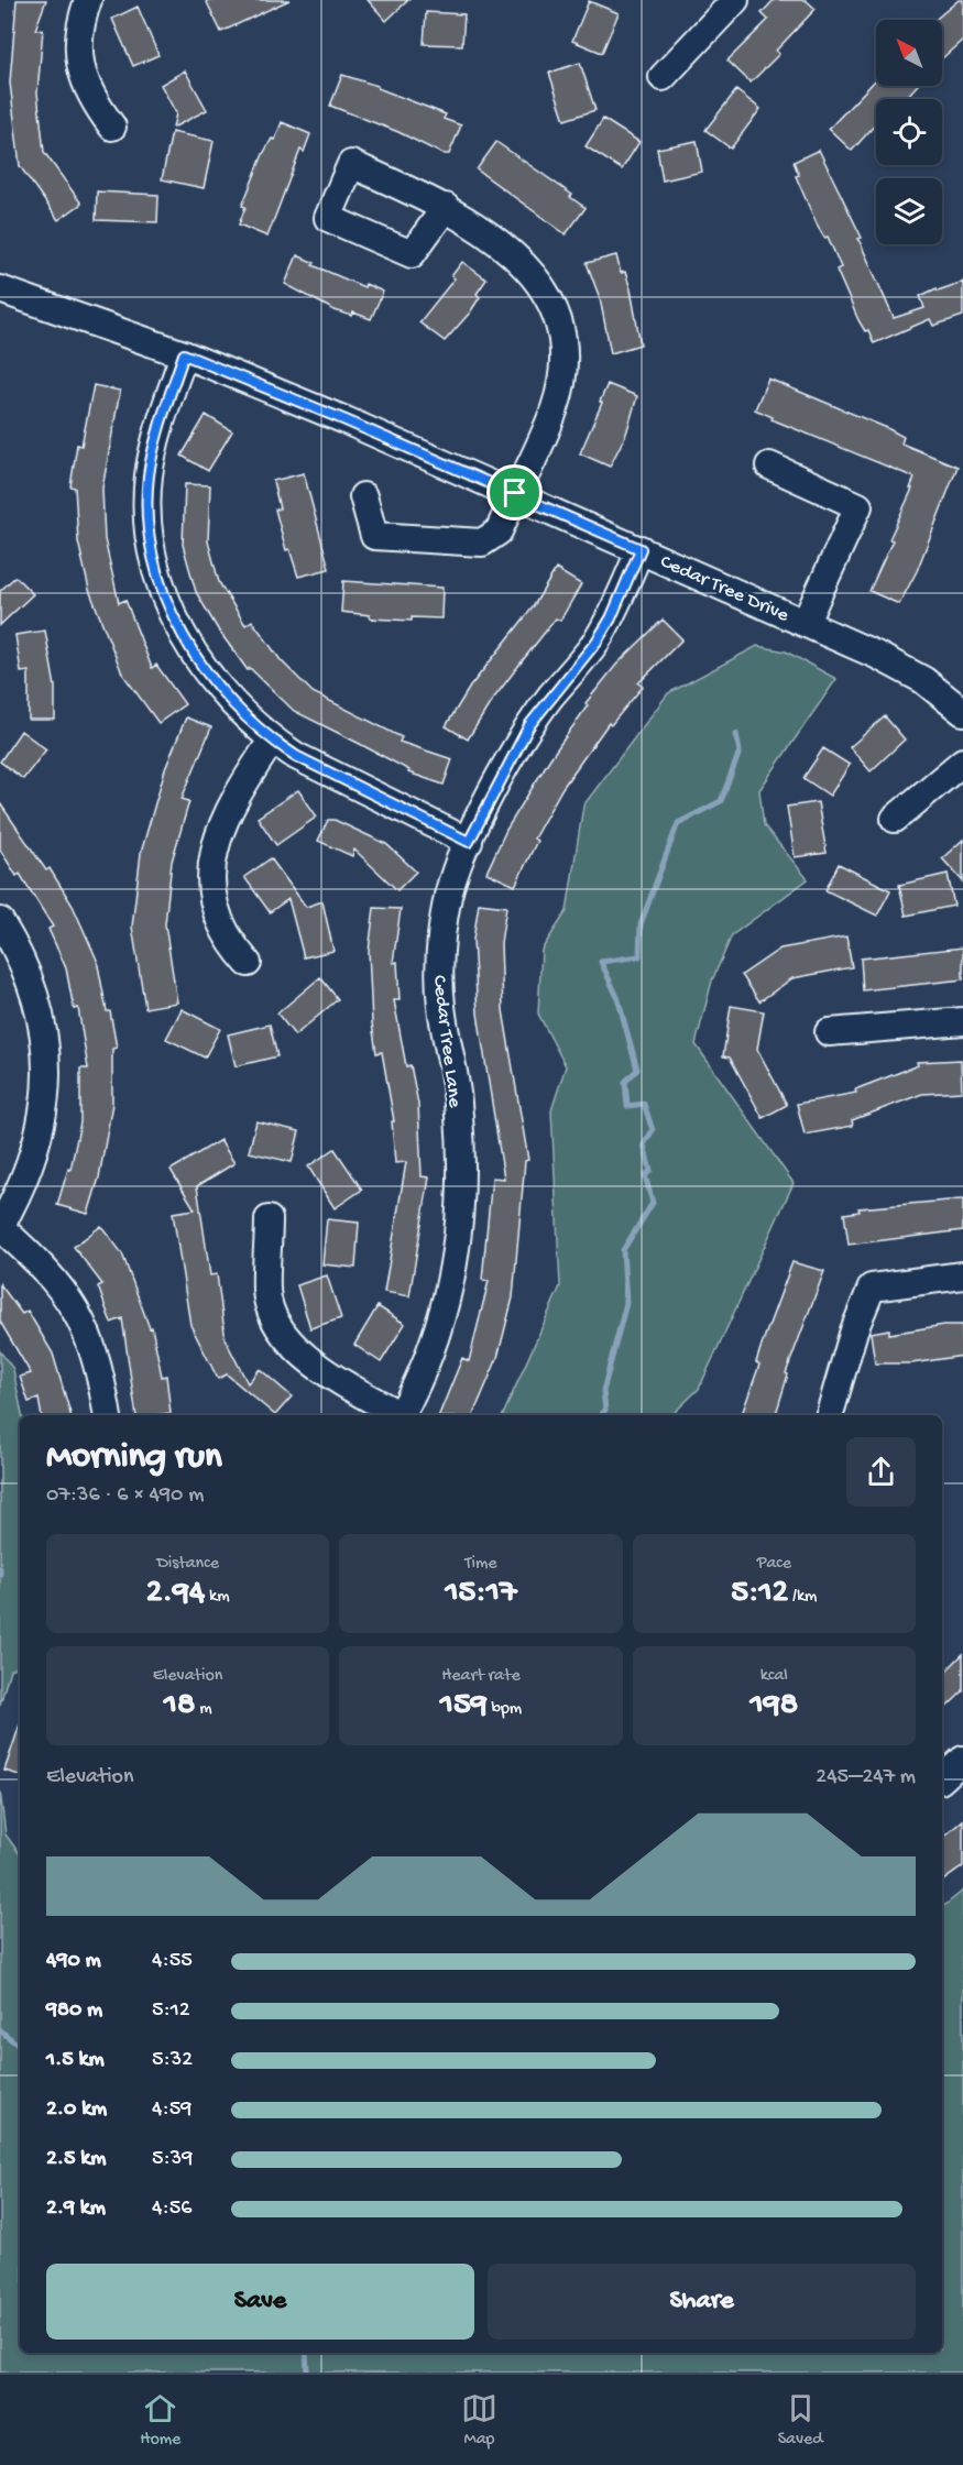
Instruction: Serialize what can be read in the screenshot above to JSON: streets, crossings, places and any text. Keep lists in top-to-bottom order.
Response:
{
  "streets": {
    "street": ["Cedar Tree Drive", "Cedar Tree Lane"]
  },
  "crossings": [
    ["Cedar Tree Drive", "Cedar Tree Lane"]
  ],
  "north": "top left",
  "page": {
    "heading": ["Morning run", "07:36 · 6 × 490 m"],
    "stats": [
      ["Distance", "2.94 km"],
      ["Time", "15:17"],
      ["Pace", "5:12 /km"],
      ["Elevation", "18 m"],
      ["Heart rate", "159 bpm"],
      ["kcal", "198"]
    ],
    "chart": ["Elevation", "245–247 m"],
    "list": [
      {
        "name": "490 m",
        "note": "4:55"
      },
      {
        "name": "980 m",
        "note": "5:12"
      },
      {
        "name": "1.5 km",
        "note": "5:32"
      },
      {
        "name": "2.0 km",
        "note": "4:59"
      },
      {
        "name": "2.5 km",
        "note": "5:39"
      },
      {
        "name": "2.9 km",
        "note": "4:56"
      }
    ],
    "buttons": ["Save", "Share"],
    "tabs": ["Home", "Map", "Saved"]
  }
}
